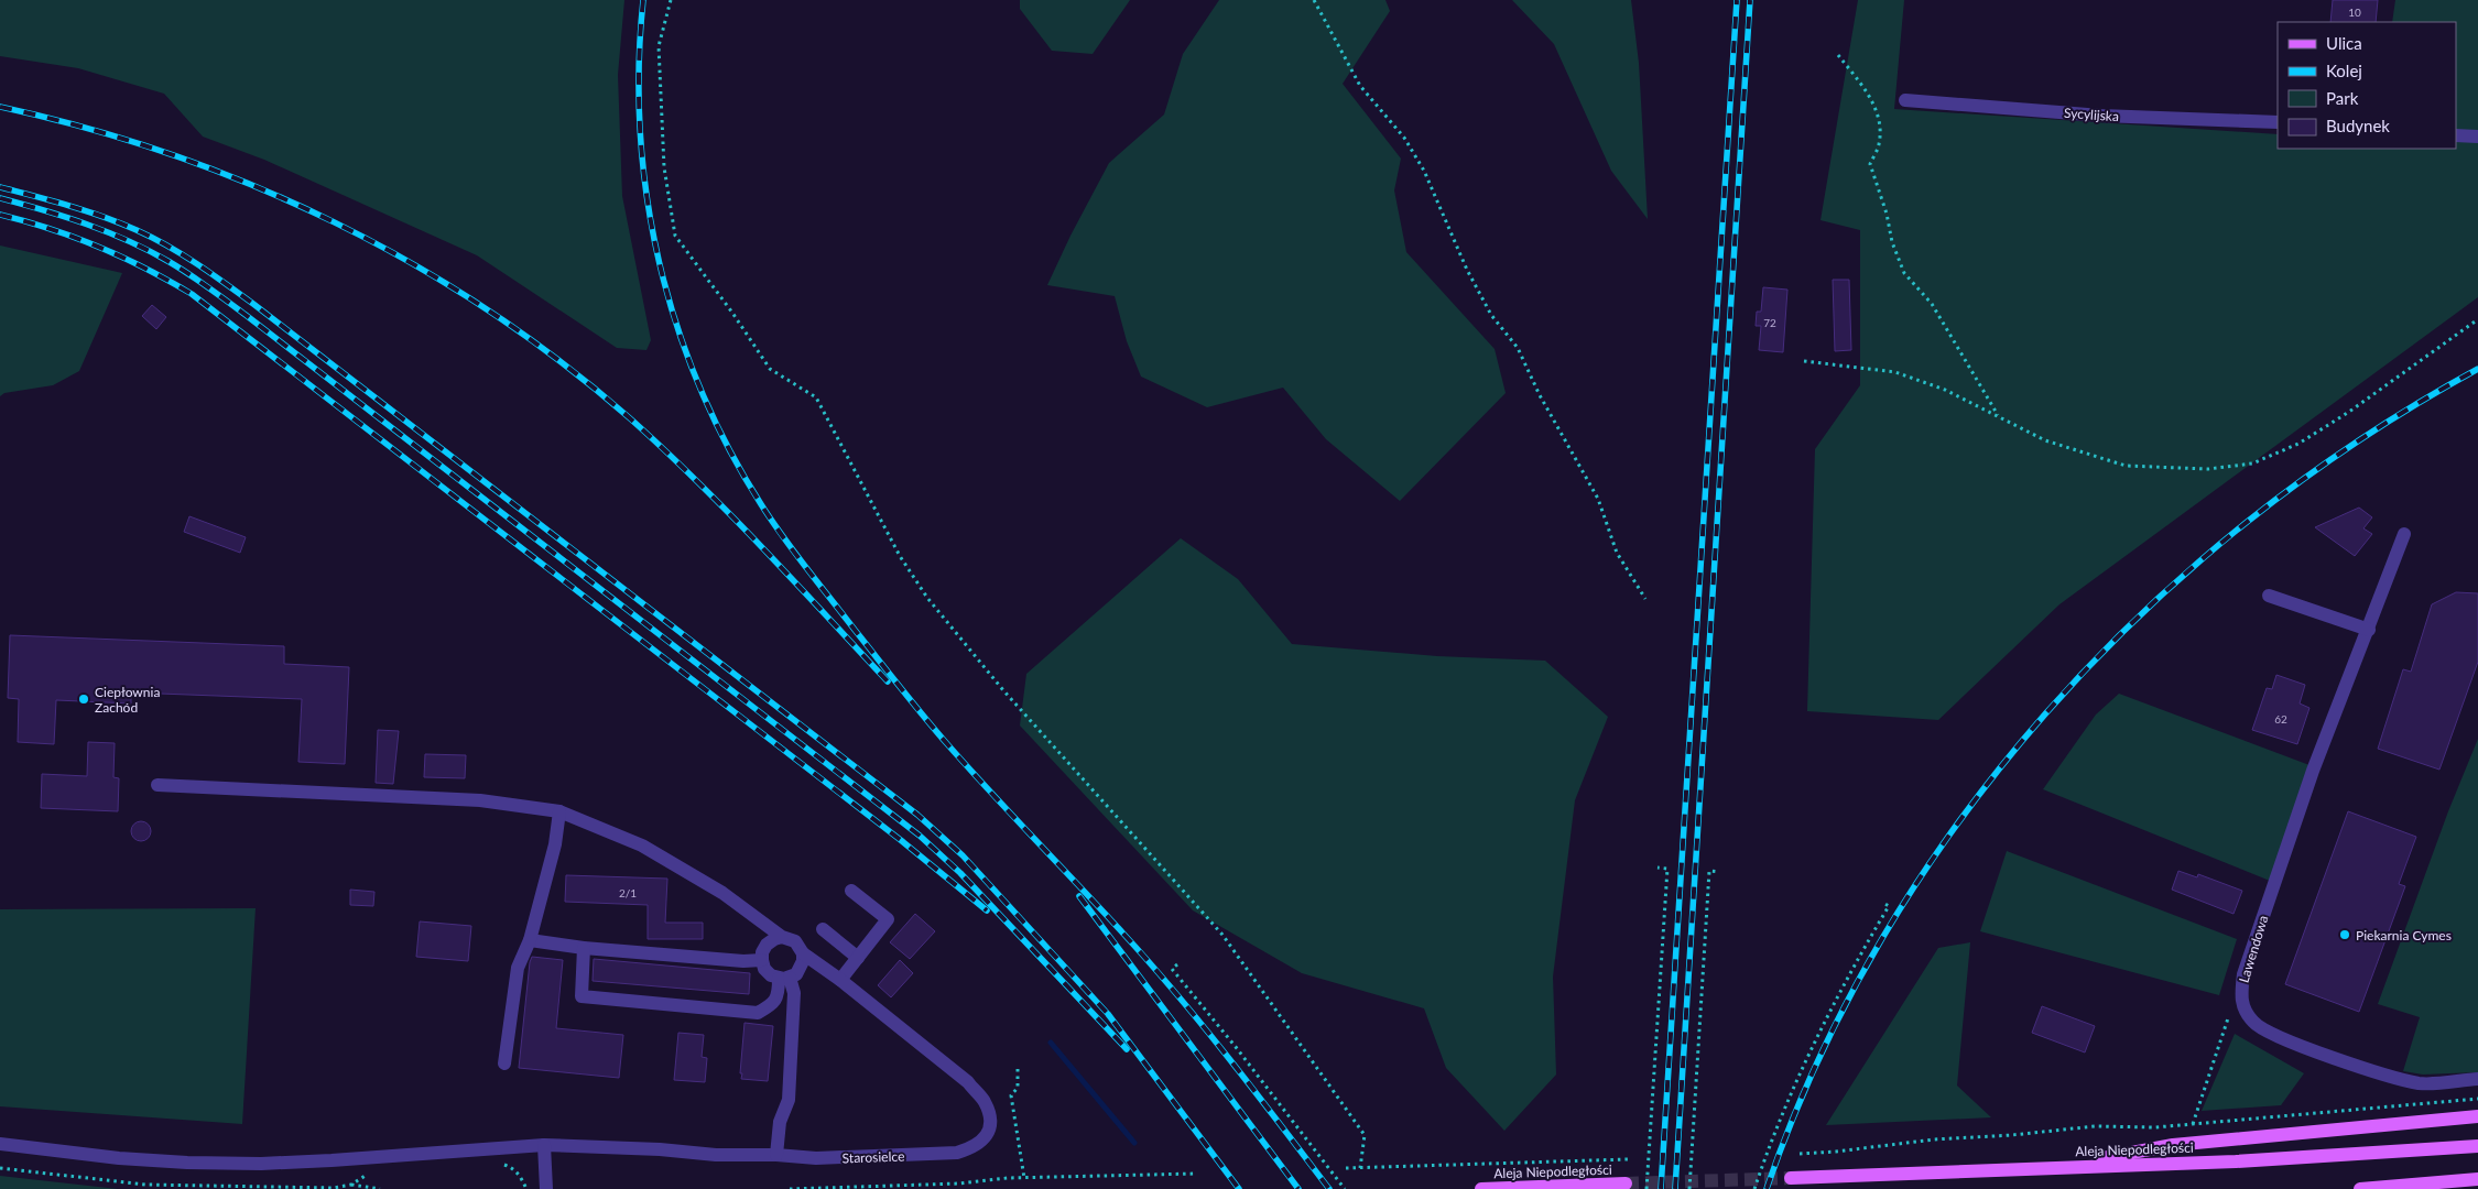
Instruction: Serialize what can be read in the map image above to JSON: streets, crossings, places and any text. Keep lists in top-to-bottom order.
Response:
{
  "streets": {
    "main road": ["Aleja Niepodległości"],
    "street": ["Sycylijska", "Lawendowa", "Starosielce"]
  },
  "places": ["Ciepłownia Zachód", "Piekarnia Cymes"],
  "house_numbers": [
    "10",
    "72",
    "62",
    "2/1"
  ],
  "legend": [
    "Ulica",
    "Kolej",
    "Park",
    "Budynek"
  ]
}
